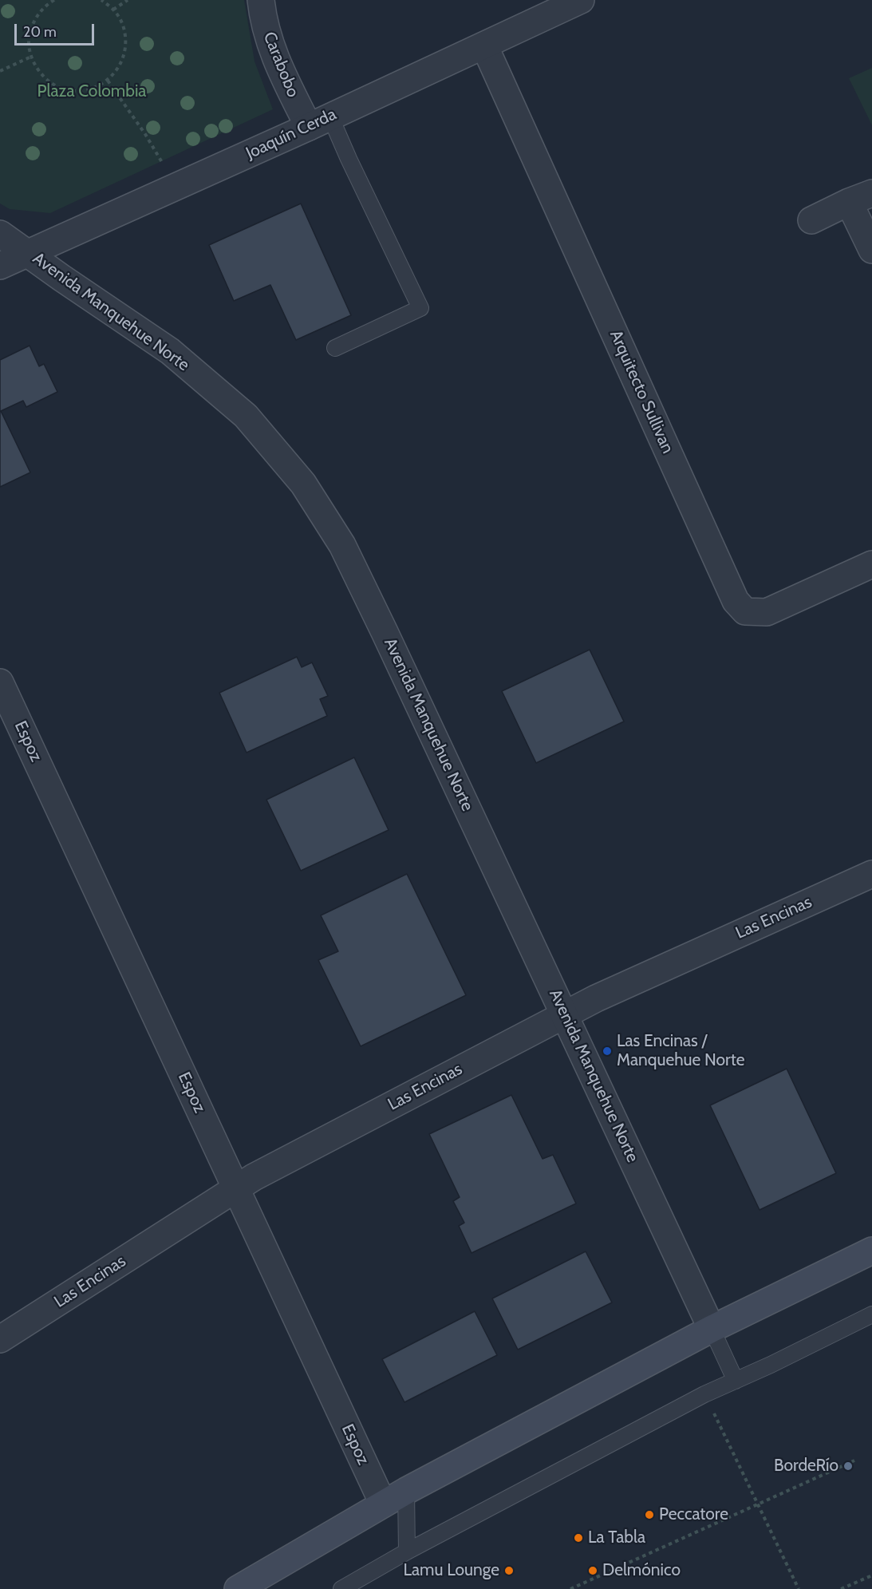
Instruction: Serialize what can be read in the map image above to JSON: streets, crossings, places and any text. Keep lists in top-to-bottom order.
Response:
{
  "streets": {
    "street": [
      "Carabobo",
      "Joaquín Cerda",
      "Avenida Manquehue Norte",
      "Arquitecto Sullivan",
      "Espoz",
      "Las Encinas"
    ]
  },
  "crossings": [
    ["Carabobo", "Joaquín Cerda"],
    ["Joaquín Cerda", "Avenida Manquehue Norte"],
    ["Joaquín Cerda", "Arquitecto Sullivan"],
    ["Avenida Manquehue Norte", "Las Encinas"],
    ["Espoz", "Las Encinas"]
  ],
  "parks": ["Plaza Colombia"],
  "places": [
    "Las Encinas / Manquehue Norte",
    "BordeRío",
    "Peccatore",
    "La Tabla",
    "Lamu Lounge",
    "Delmónico"
  ],
  "scale_bar": "20 m"
}
